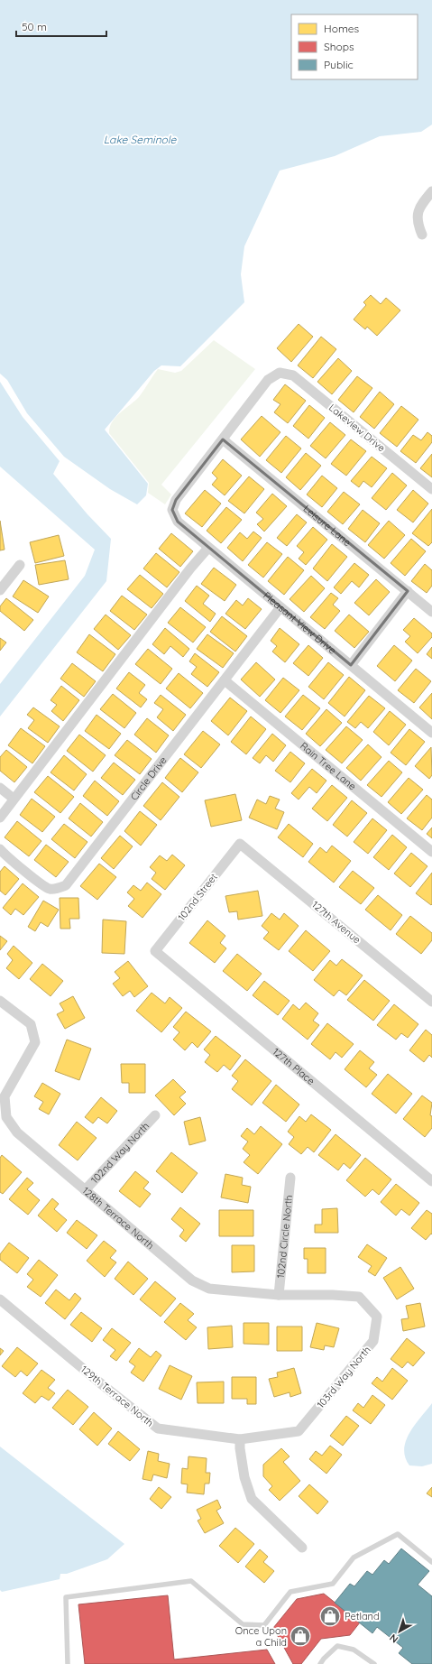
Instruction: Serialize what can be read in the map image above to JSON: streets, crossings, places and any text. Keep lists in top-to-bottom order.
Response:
{
  "streets": {
    "street": [
      "Lakeview Drive",
      "Leisure Lane",
      "Pleasant View Drive",
      "Rain Tree Lane",
      "Circle Drive",
      "102nd Street",
      "127th Avenue",
      "127th Place",
      "102nd Way North",
      "128th Terrace North",
      "102nd Circle North",
      "103rd Way North",
      "129th Terrace North"
    ]
  },
  "crossings": [
    ["Lakeview Drive", "Leisure Lane"],
    ["Lakeview Drive", "Pleasant View Drive"],
    ["Leisure Lane", "Pleasant View Drive"],
    ["Pleasant View Drive", "Circle Drive"],
    ["Rain Tree Lane", "Circle Drive"],
    ["102nd Street", "127th Avenue"],
    ["102nd Street", "127th Place"],
    ["102nd Way North", "128th Terrace North"],
    ["128th Terrace North", "102nd Circle North"],
    ["128th Terrace North", "103rd Way North"],
    ["103rd Way North", "129th Terrace North"]
  ],
  "water": ["Lake Seminole"],
  "places": {
    "shop": ["Petland", "Once Upon a Child"]
  },
  "legend": ["Homes", "Shops", "Public"],
  "scale_bar": "50 m",
  "north": "bottom left"
}
